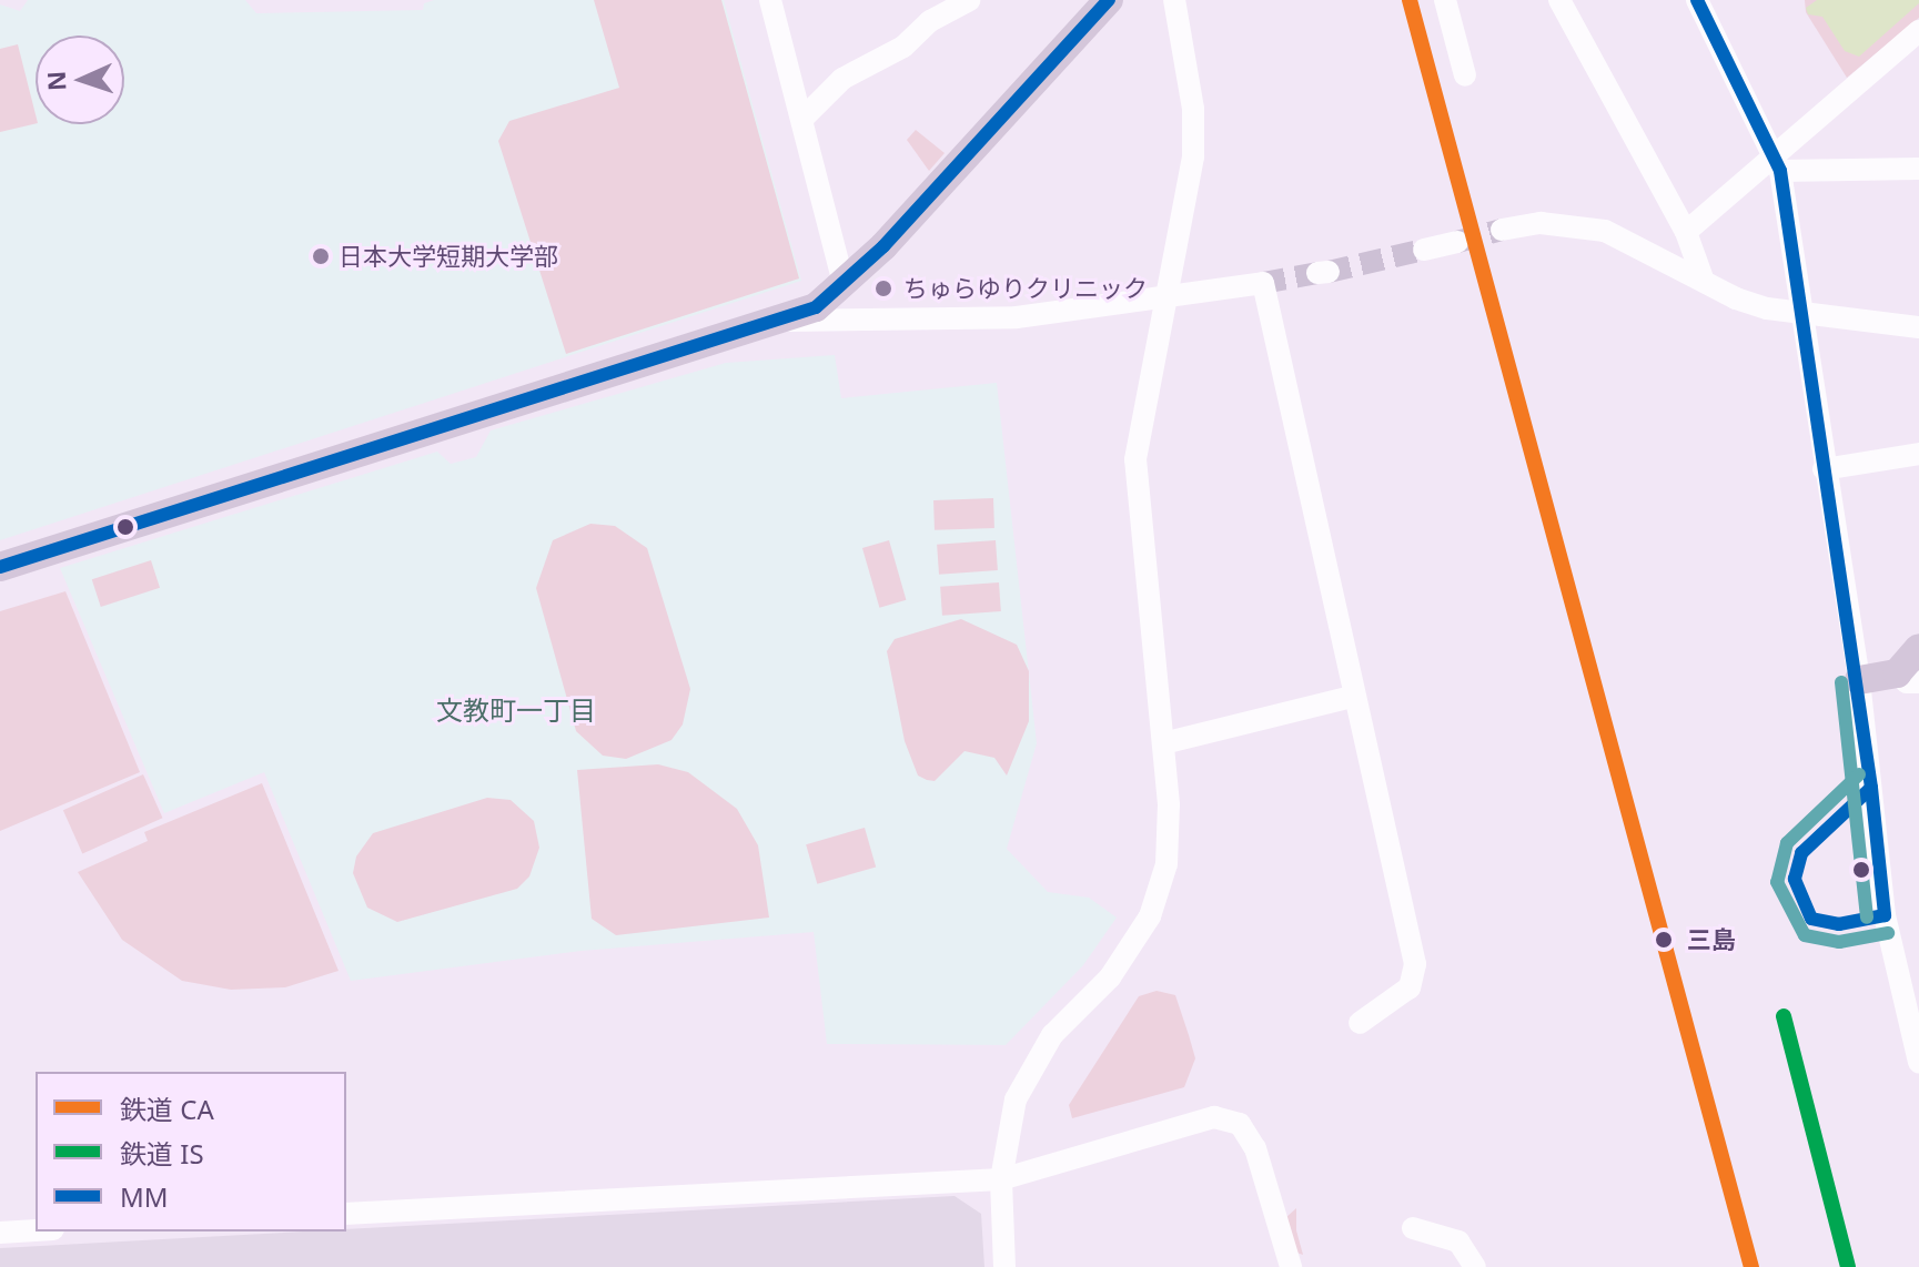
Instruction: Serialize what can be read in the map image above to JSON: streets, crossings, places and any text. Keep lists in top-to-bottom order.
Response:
{
  "districts": ["文教町一丁目"],
  "places": ["日本大学短期大学部", "ちゅらゆりクリニック", "三島"],
  "lines": ["rail line CA", "transit line MM", "rail line IS"],
  "legend": ["鉄道 CA", "鉄道 IS", "MM"],
  "north": "left"
}
